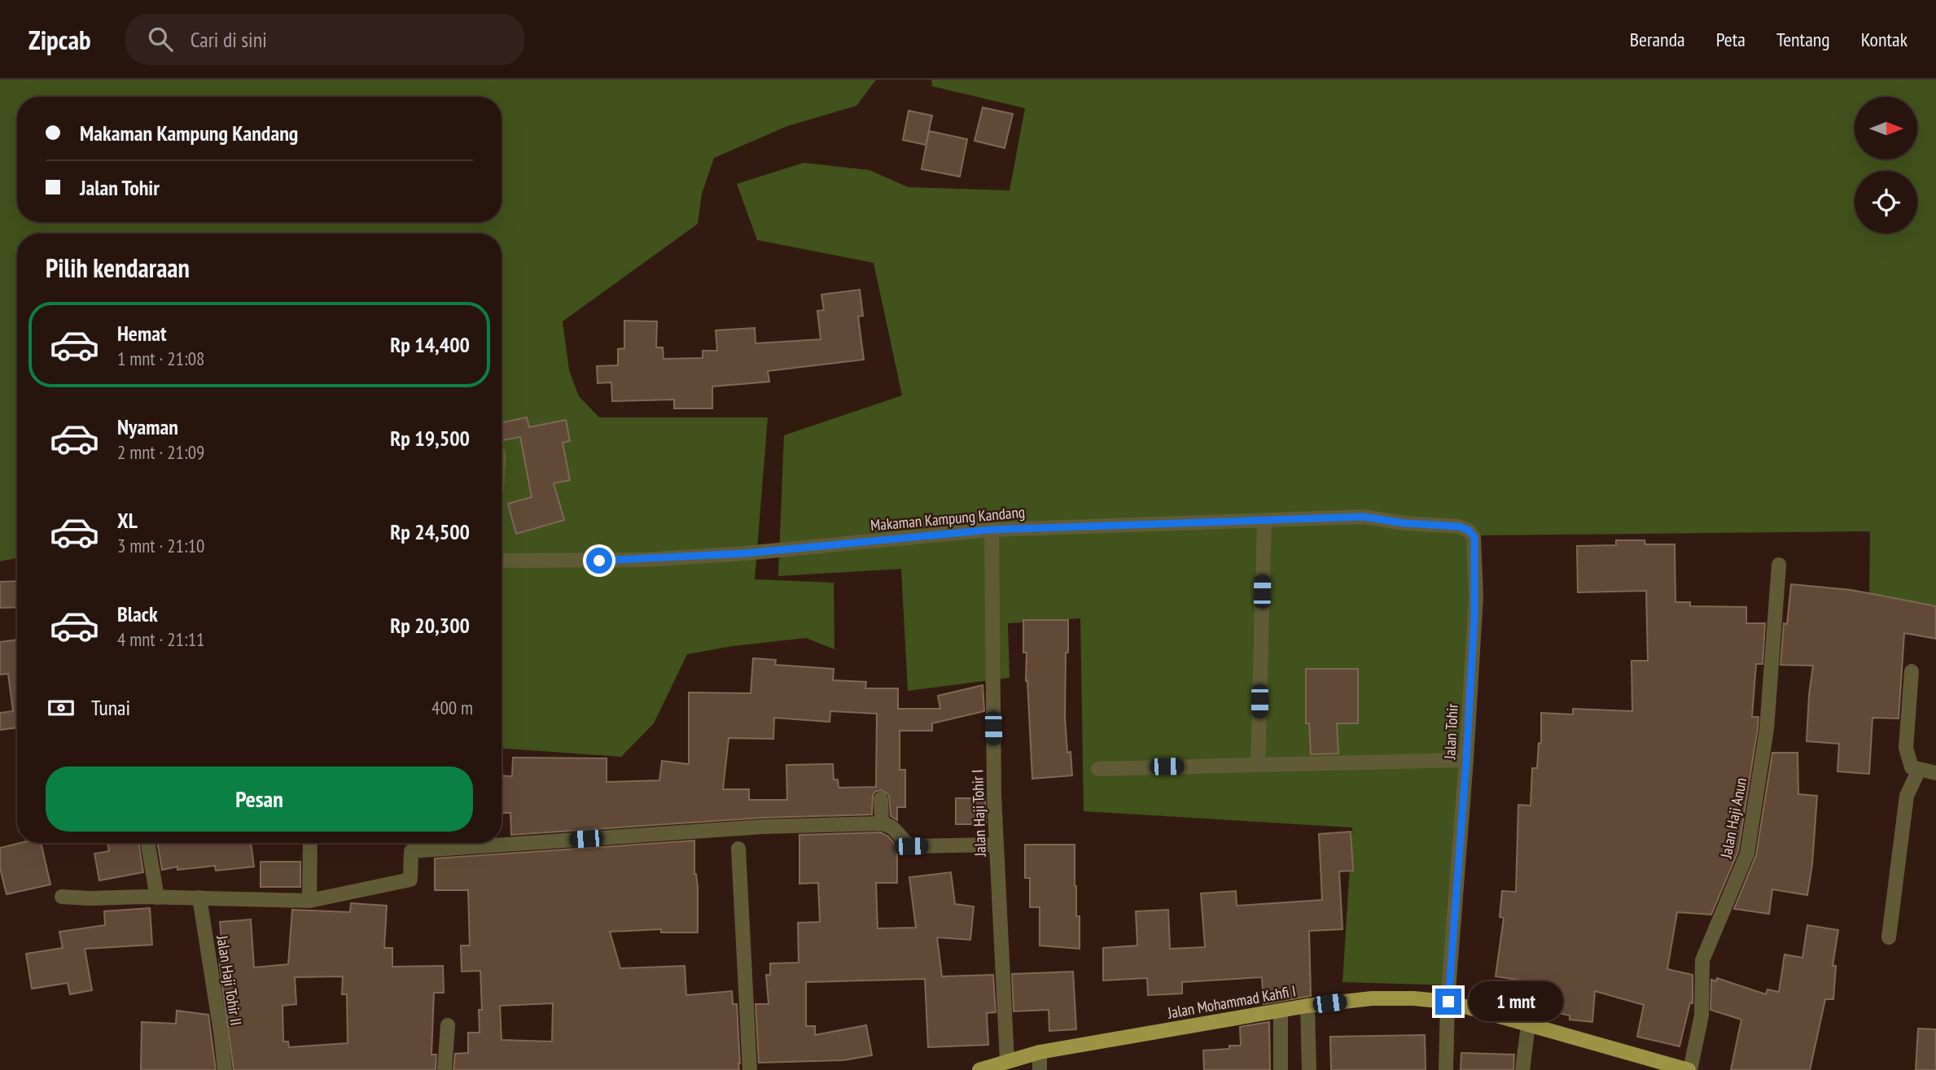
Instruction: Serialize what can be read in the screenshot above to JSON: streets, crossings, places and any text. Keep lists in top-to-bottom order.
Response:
{
  "streets": {
    "main road": ["Jalan Mohammad Kahfi I"],
    "street": [
      "Makaman Kampung Kandang",
      "Jalan Tohir",
      "Jalan Haji Tohir I",
      "Jalan Haji Anun",
      "Jalan Haji Tohir II"
    ]
  },
  "crossings": [
    ["Makaman Kampung Kandang", "Jalan Tohir"],
    ["Makaman Kampung Kandang", "Jalan Haji Tohir I"],
    ["Jalan Tohir", "Jalan Mohammad Kahfi I"],
    ["Jalan Haji Tohir I", "Jalan Mohammad Kahfi I"],
    ["Jalan Haji Anun", "Jalan Mohammad Kahfi I"]
  ],
  "north": "right",
  "page": {
    "header": "Zipcab",
    "search": "Cari di sini",
    "nav": [
      "Beranda",
      "Peta",
      "Tentang",
      "Kontak"
    ],
    "banner": ["Makaman Kampung Kandang", "Jalan Tohir"],
    "heading": "Pilih kendaraan",
    "list": [
      {
        "name": "Hemat",
        "note": "1 mnt · 21:08",
        "value": "Rp 14,400"
      },
      {
        "name": "Nyaman",
        "note": "2 mnt · 21:09",
        "value": "Rp 19,500"
      },
      {
        "name": "XL",
        "note": "3 mnt · 21:10",
        "value": "Rp 24,500"
      },
      {
        "name": "Black",
        "note": "4 mnt · 21:11",
        "value": "Rp 20,300"
      }
    ],
    "pay": ["Tunai", "400 m"],
    "buttons": "Pesan",
    "bubble": "1 mnt"
  }
}
